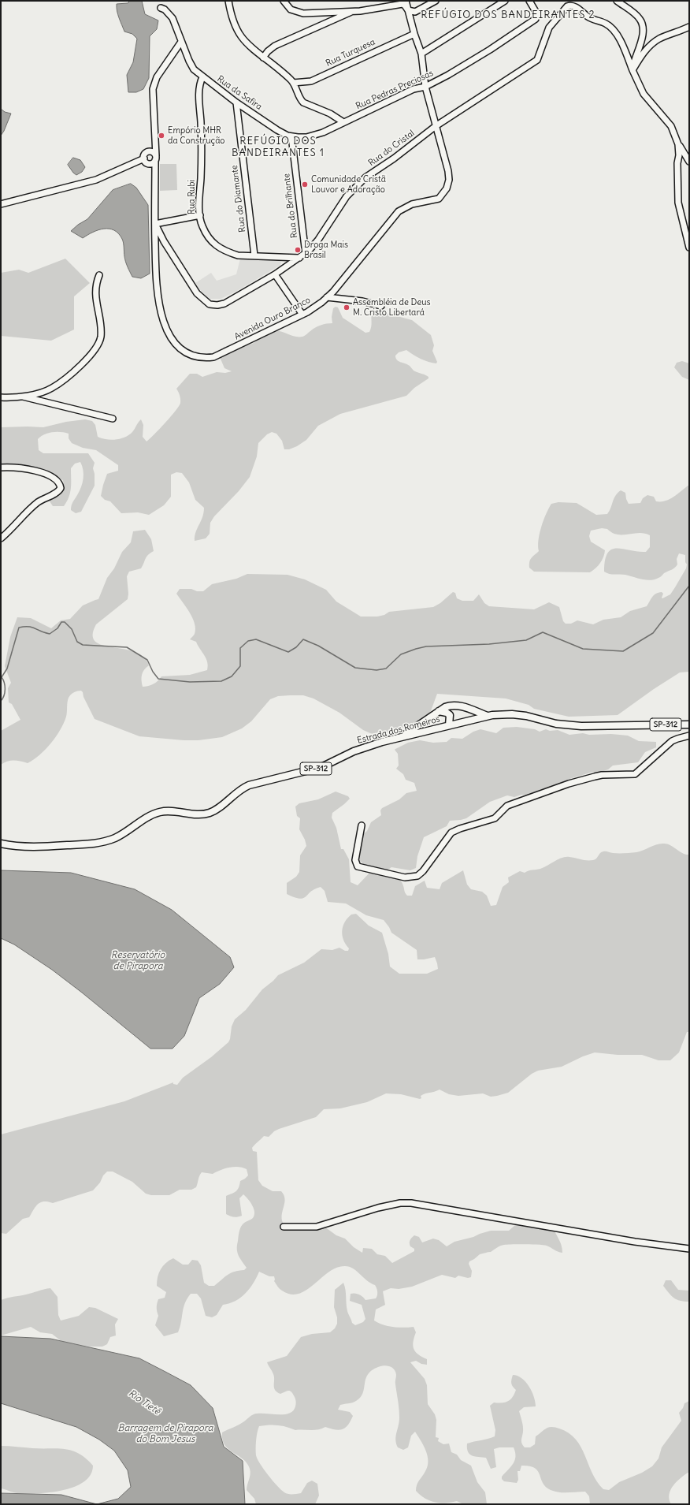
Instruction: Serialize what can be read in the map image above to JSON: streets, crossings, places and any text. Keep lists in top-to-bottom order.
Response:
{
  "streets": {
    "main road": ["SP-312", "Estrada dos Romeiros"],
    "street": [
      "Rua Turquesa",
      "Rua Pedras Preciosas",
      "Rua da Safira",
      "Rua do Cristal",
      "Rua Rubi",
      "Rua do Diamante",
      "Rua do Brilhante",
      "Avenida Ouro Branco"
    ]
  },
  "crossings": [
    ["Rua Turquesa", "Avenida Ouro Branco"],
    ["Rua Pedras Preciosas", "Rua da Safira"],
    ["Rua Pedras Preciosas", "Avenida Ouro Branco"],
    ["Rua da Safira", "Rua Rubi"],
    ["Rua da Safira", "Rua do Diamante"],
    ["Rua da Safira", "Rua do Brilhante"],
    ["Rua da Safira", "Avenida Ouro Branco"],
    ["Rua do Cristal", "Rua Rubi"],
    ["Rua do Cristal", "Rua do Brilhante"],
    ["Rua do Cristal", "Avenida Ouro Branco"],
    ["Rua Rubi", "Rua do Diamante"]
  ],
  "districts": ["REFÚGIO DOS BANDEIRANTES 2", "REFÚGIO DOS BANDEIRANTES 1"],
  "water": ["Reservatório de Pirapora", "Rio Tietê", "Barragem de Pirapora do Bom Jesus"],
  "places": [
    "Empório MHR da Construção",
    "Comunidade Cristã Louvor e Adoração",
    "Droga Mais Brasil",
    "Assembléia de Deus M. Cristo Libertará"
  ]
}
